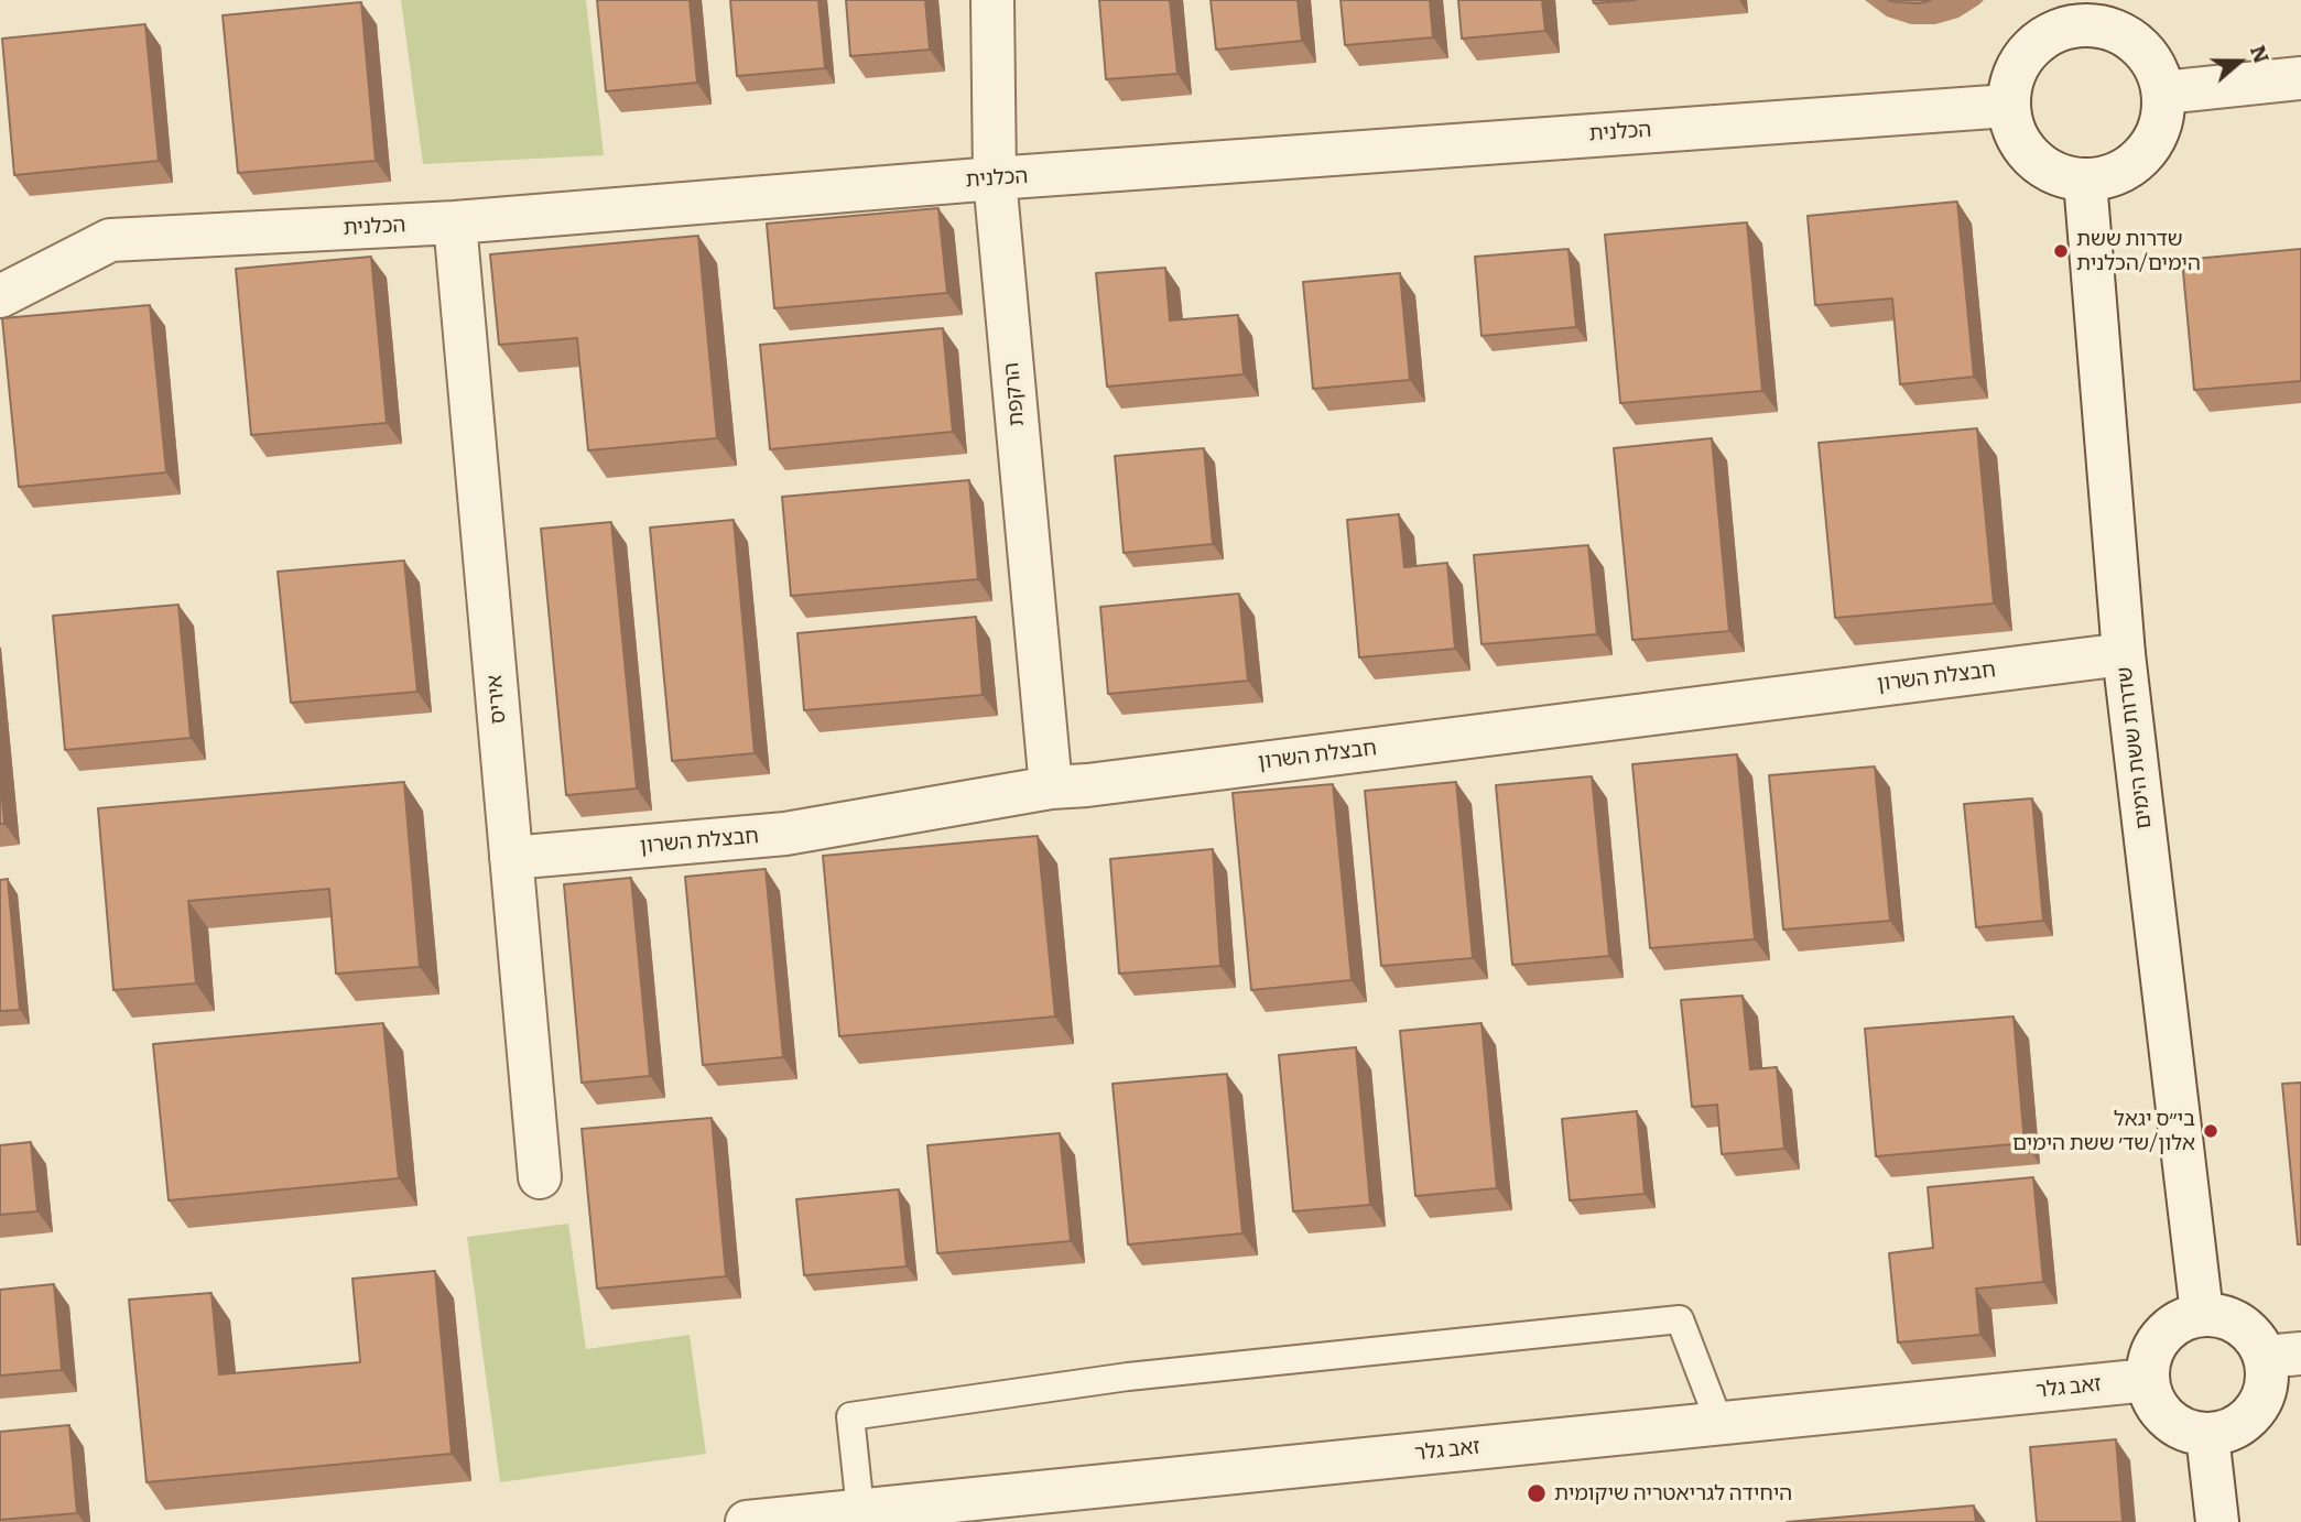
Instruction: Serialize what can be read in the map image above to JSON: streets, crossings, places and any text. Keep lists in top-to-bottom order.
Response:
{
  "streets": {
    "street": [
      "הכלנית",
      "הרקפת",
      "חבצלת השרון",
      "איריס",
      "שדרות ששת הימים",
      "זאב גלר"
    ]
  },
  "crossings": [
    ["הכלנית", "הרקפת"],
    ["הכלנית", "איריס"],
    ["הכלנית", "שדרות ששת הימים"],
    ["הרקפת", "חבצלת השרון"],
    ["חבצלת השרון", "איריס"],
    ["חבצלת השרון", "שדרות ששת הימים"],
    ["שדרות ששת הימים", "זאב גלר"]
  ],
  "places": ["שדרות ששת הימים/הכלנית", "בי״ס יגאל אלון/שד׳ ששת הימים", "היחידה לגריאטריה שיקומית"],
  "north": "right"
}
